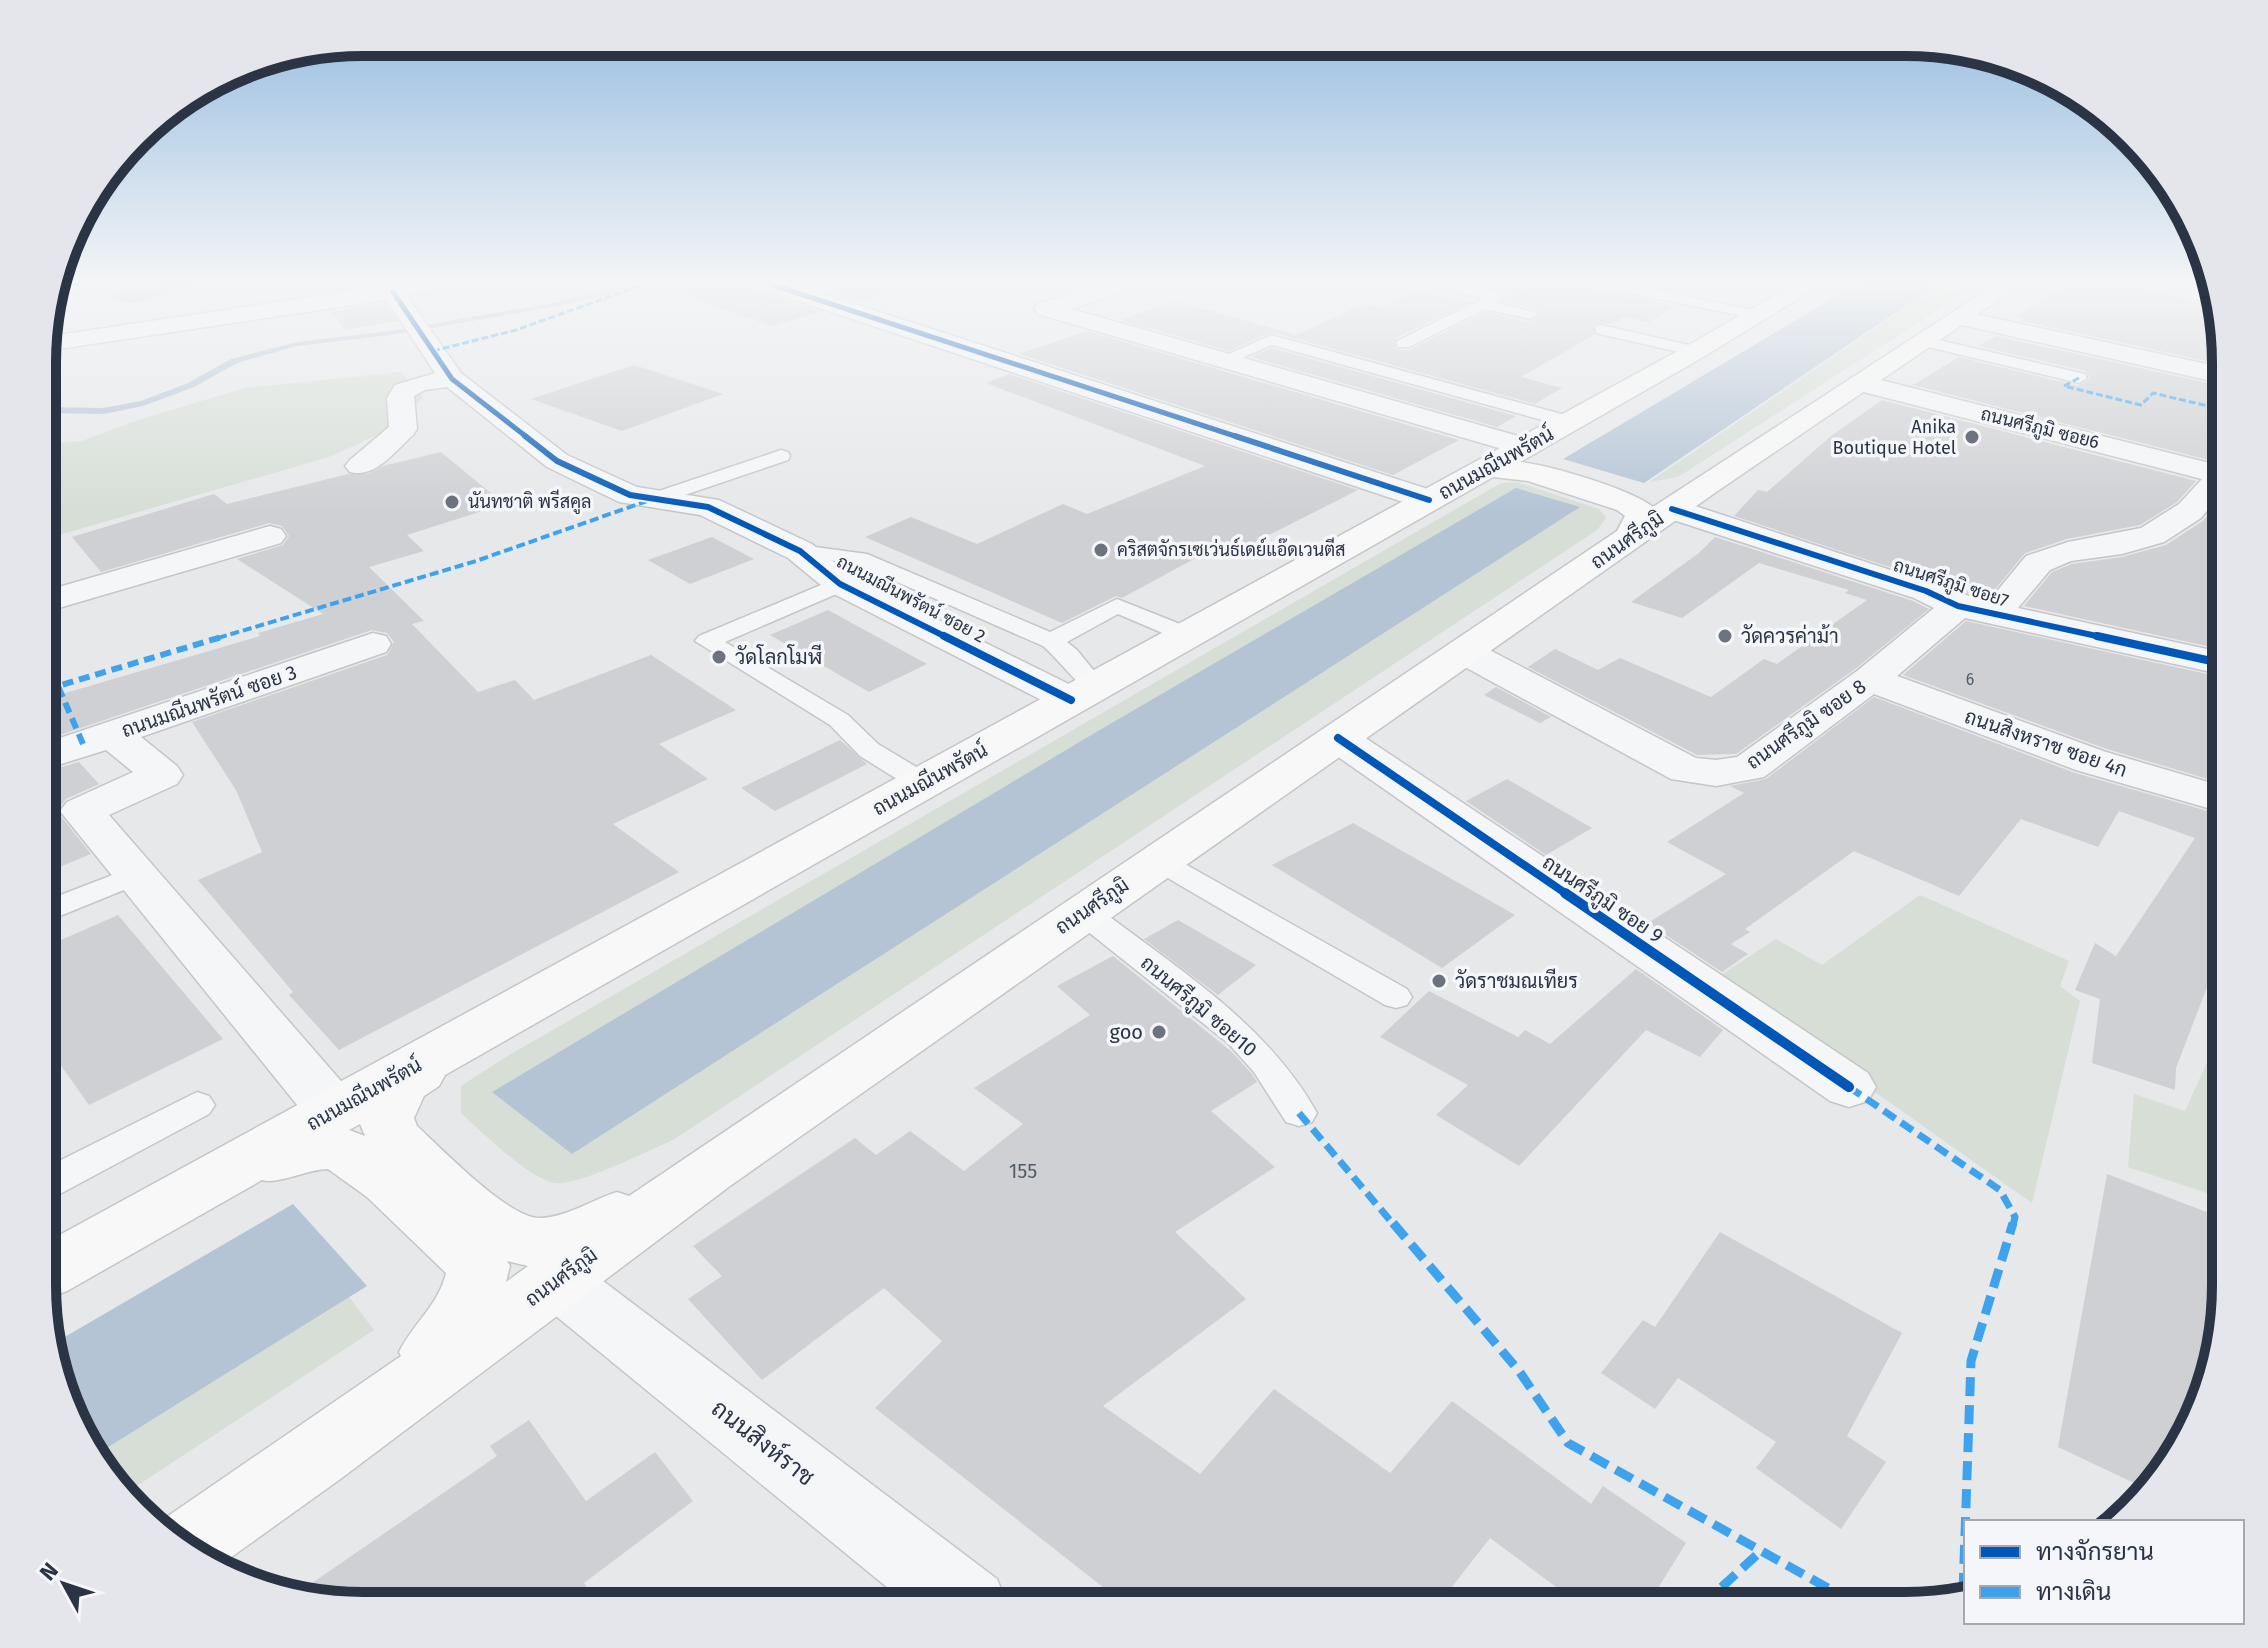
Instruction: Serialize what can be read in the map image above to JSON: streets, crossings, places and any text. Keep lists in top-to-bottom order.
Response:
{
  "streets": {
    "main road": ["ถนนมณีนพรัตน์", "ถนนศรีภูมิ"],
    "street": [
      "ถนนศรีภูมิ ซอย6",
      "ถนนศรีภูมิ ซอย7",
      "ถนนมณีนพรัตน์ ซอย 2",
      "ถนนมณีนพรัตน์ ซอย 3",
      "ถนนศรีภูมิ ซอย 8",
      "ถนนสิงหราช ซอย 4ก",
      "ถนนศรีภูมิ ซอย 9",
      "ถนนสิงห์ราช"
    ],
    "lane": ["ถนนศรีภูมิ ซอย10"]
  },
  "crossings": [
    ["ถนนศรีภูมิ ซอย6", "ถนนศรีภูมิ"],
    ["ถนนมณีนพรัตน์", "ถนนมณีนพรัตน์ ซอย 2"],
    ["ถนนศรีภูมิ", "ถนนศรีภูมิ ซอย7"],
    ["ถนนศรีภูมิ", "ถนนศรีภูมิ ซอย 8"],
    ["ถนนศรีภูมิ", "ถนนศรีภูมิ ซอย 9"],
    ["ถนนศรีภูมิ", "ถนนศรีภูมิ ซอย10"],
    ["ถนนศรีภูมิ", "ถนนสิงห์ราช"],
    ["ถนนศรีภูมิ ซอย7", "ถนนศรีภูมิ ซอย 8"],
    ["ถนนศรีภูมิ ซอย 8", "ถนนสิงหราช ซอย 4ก"]
  ],
  "places": [
    "Anika Boutique Hotel",
    "นันทชาติ พรีสคูล",
    "คริสตจักรเซเว่นธ์เดย์แอ๊ดเวนตีส",
    "วัดควรค่าม้า",
    "วัดโลกโมฬี",
    "วัดราชมณเทียร",
    "goo"
  ],
  "house_numbers": ["6", "155"],
  "legend": ["ทางจักรยาน", "ทางเดิน"],
  "north": "top left"
}
